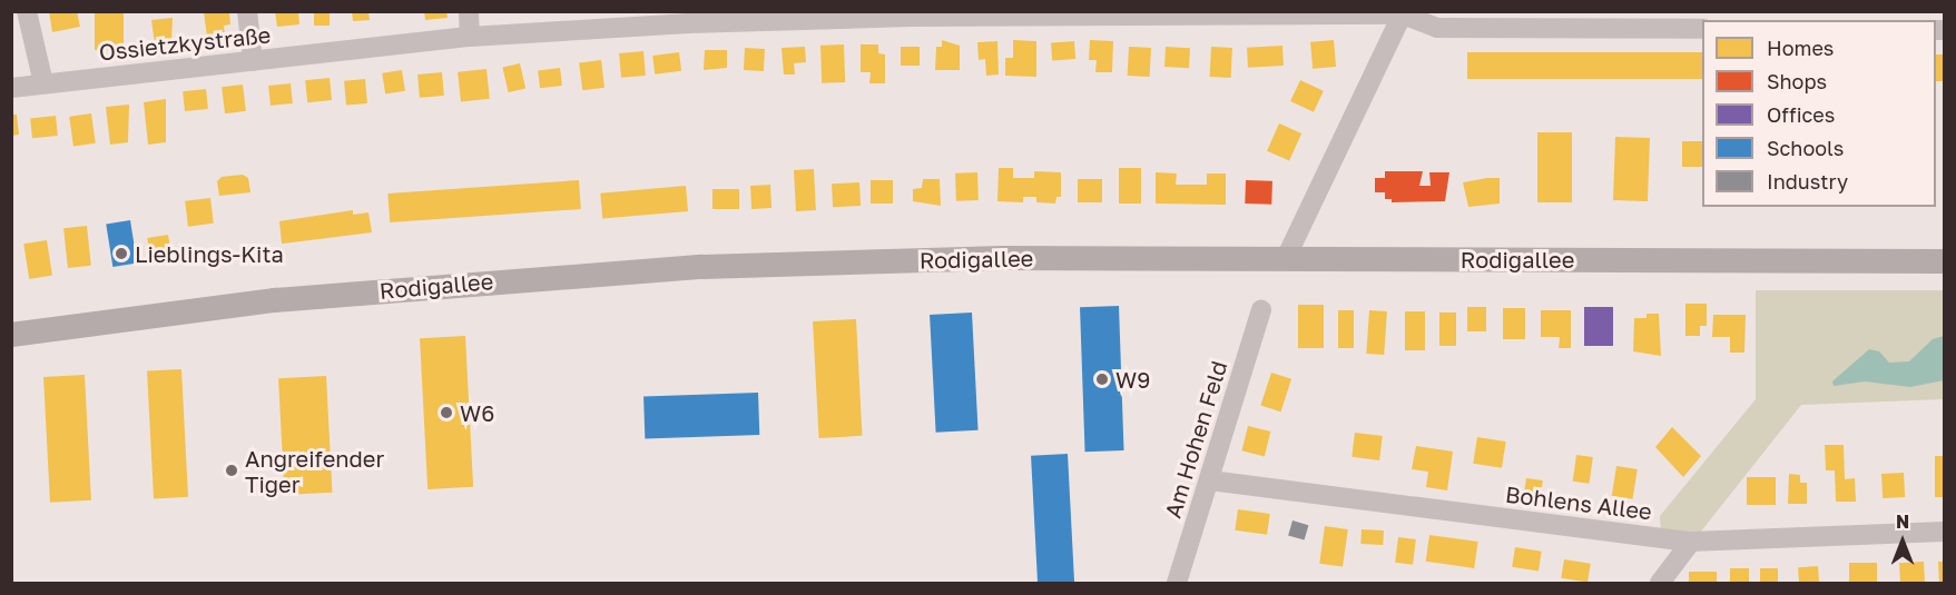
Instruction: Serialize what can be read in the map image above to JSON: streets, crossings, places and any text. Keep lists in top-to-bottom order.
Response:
{
  "streets": {
    "main road": ["Rodigallee"],
    "street": ["Ossietzkystraße", "Am Hohen Feld", "Bohlens Allee"]
  },
  "crossings": [
    ["Am Hohen Feld", "Bohlens Allee"]
  ],
  "places": [
    "Lieblings-Kita",
    "W9",
    "W6",
    "Angreifender Tiger"
  ],
  "legend": [
    "Homes",
    "Shops",
    "Offices",
    "Schools",
    "Industry"
  ],
  "north": "top"
}
